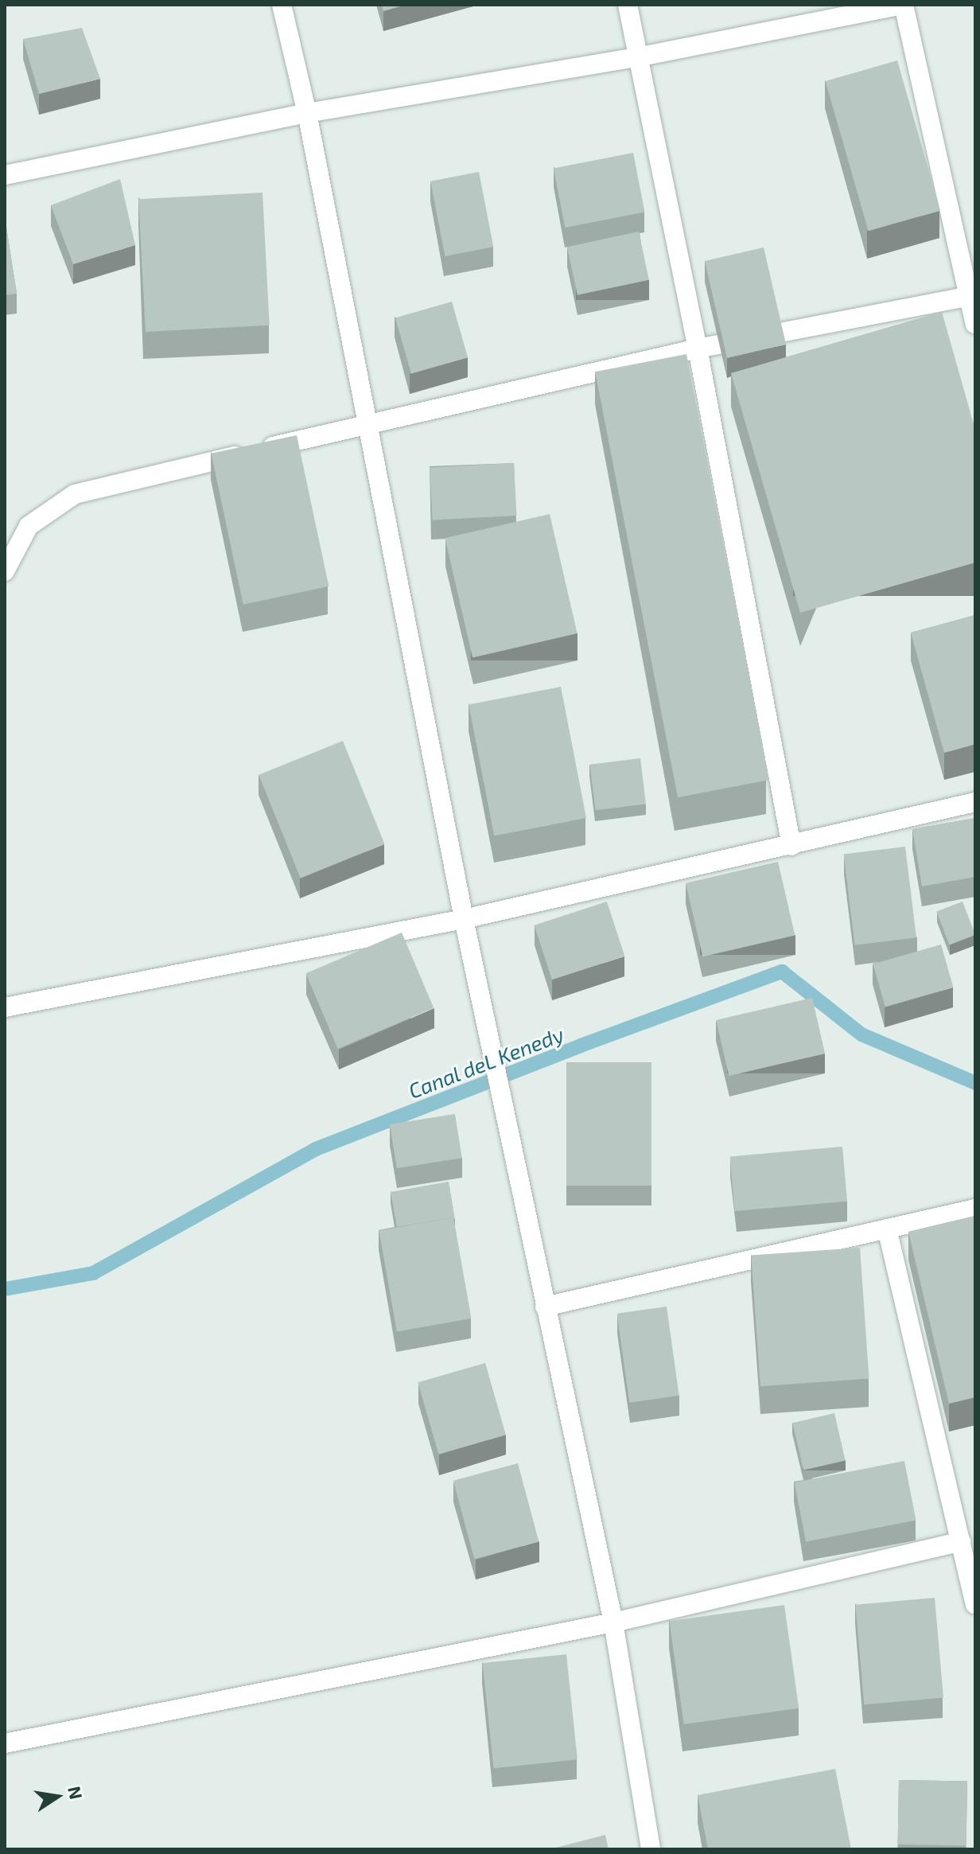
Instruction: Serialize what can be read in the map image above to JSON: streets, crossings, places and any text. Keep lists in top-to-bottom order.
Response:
{
  "water": ["Canal deL Kenedy"],
  "north": "right"
}
